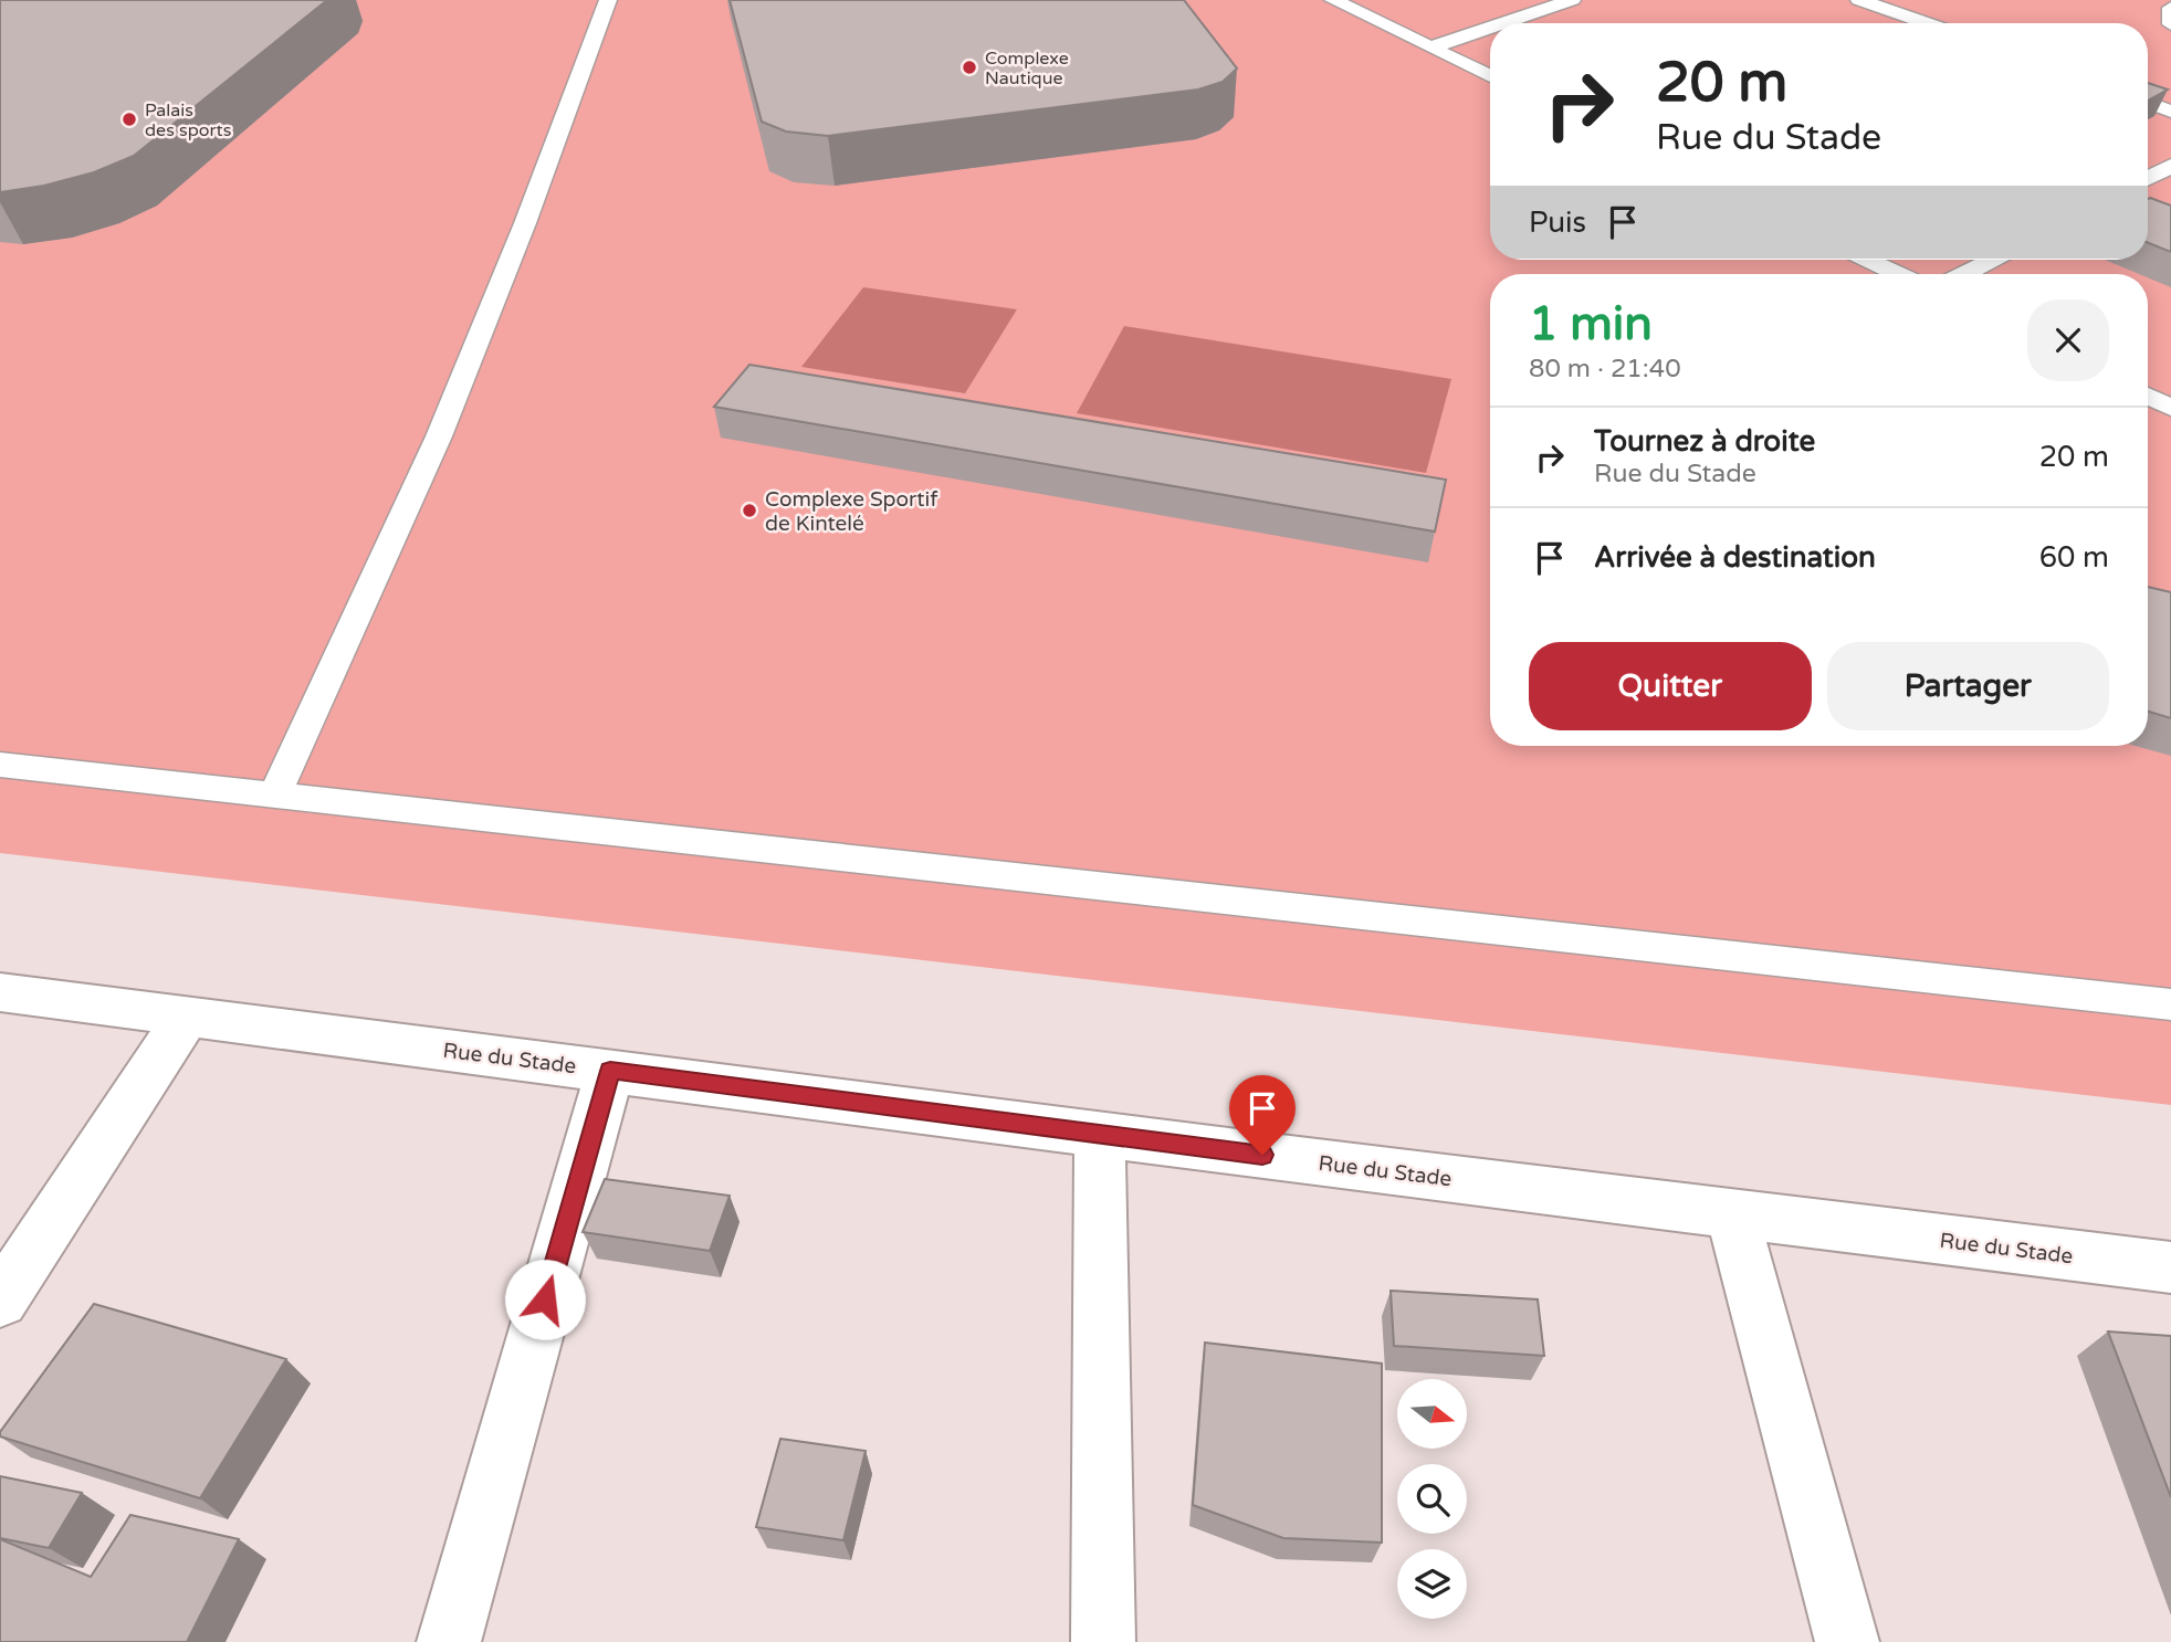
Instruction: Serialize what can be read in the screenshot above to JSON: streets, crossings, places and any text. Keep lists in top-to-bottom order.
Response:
{
  "streets": {
    "street": ["Rue du Stade"]
  },
  "places": ["Complexe Nautique", "Palais des sports", "Complexe Sportif de Kintelé"],
  "north": "right",
  "page": {
    "turn": ["20 m", "Rue du Stade"],
    "then": "Puis",
    "heading": ["1 min", "80 m · 21:40"],
    "list": [
      {
        "name": "Tournez à droite",
        "note": "Rue du Stade",
        "value": "20 m"
      },
      {
        "name": "Arrivée à destination",
        "value": "60 m"
      }
    ],
    "buttons": ["Quitter", "Partager"]
  }
}
